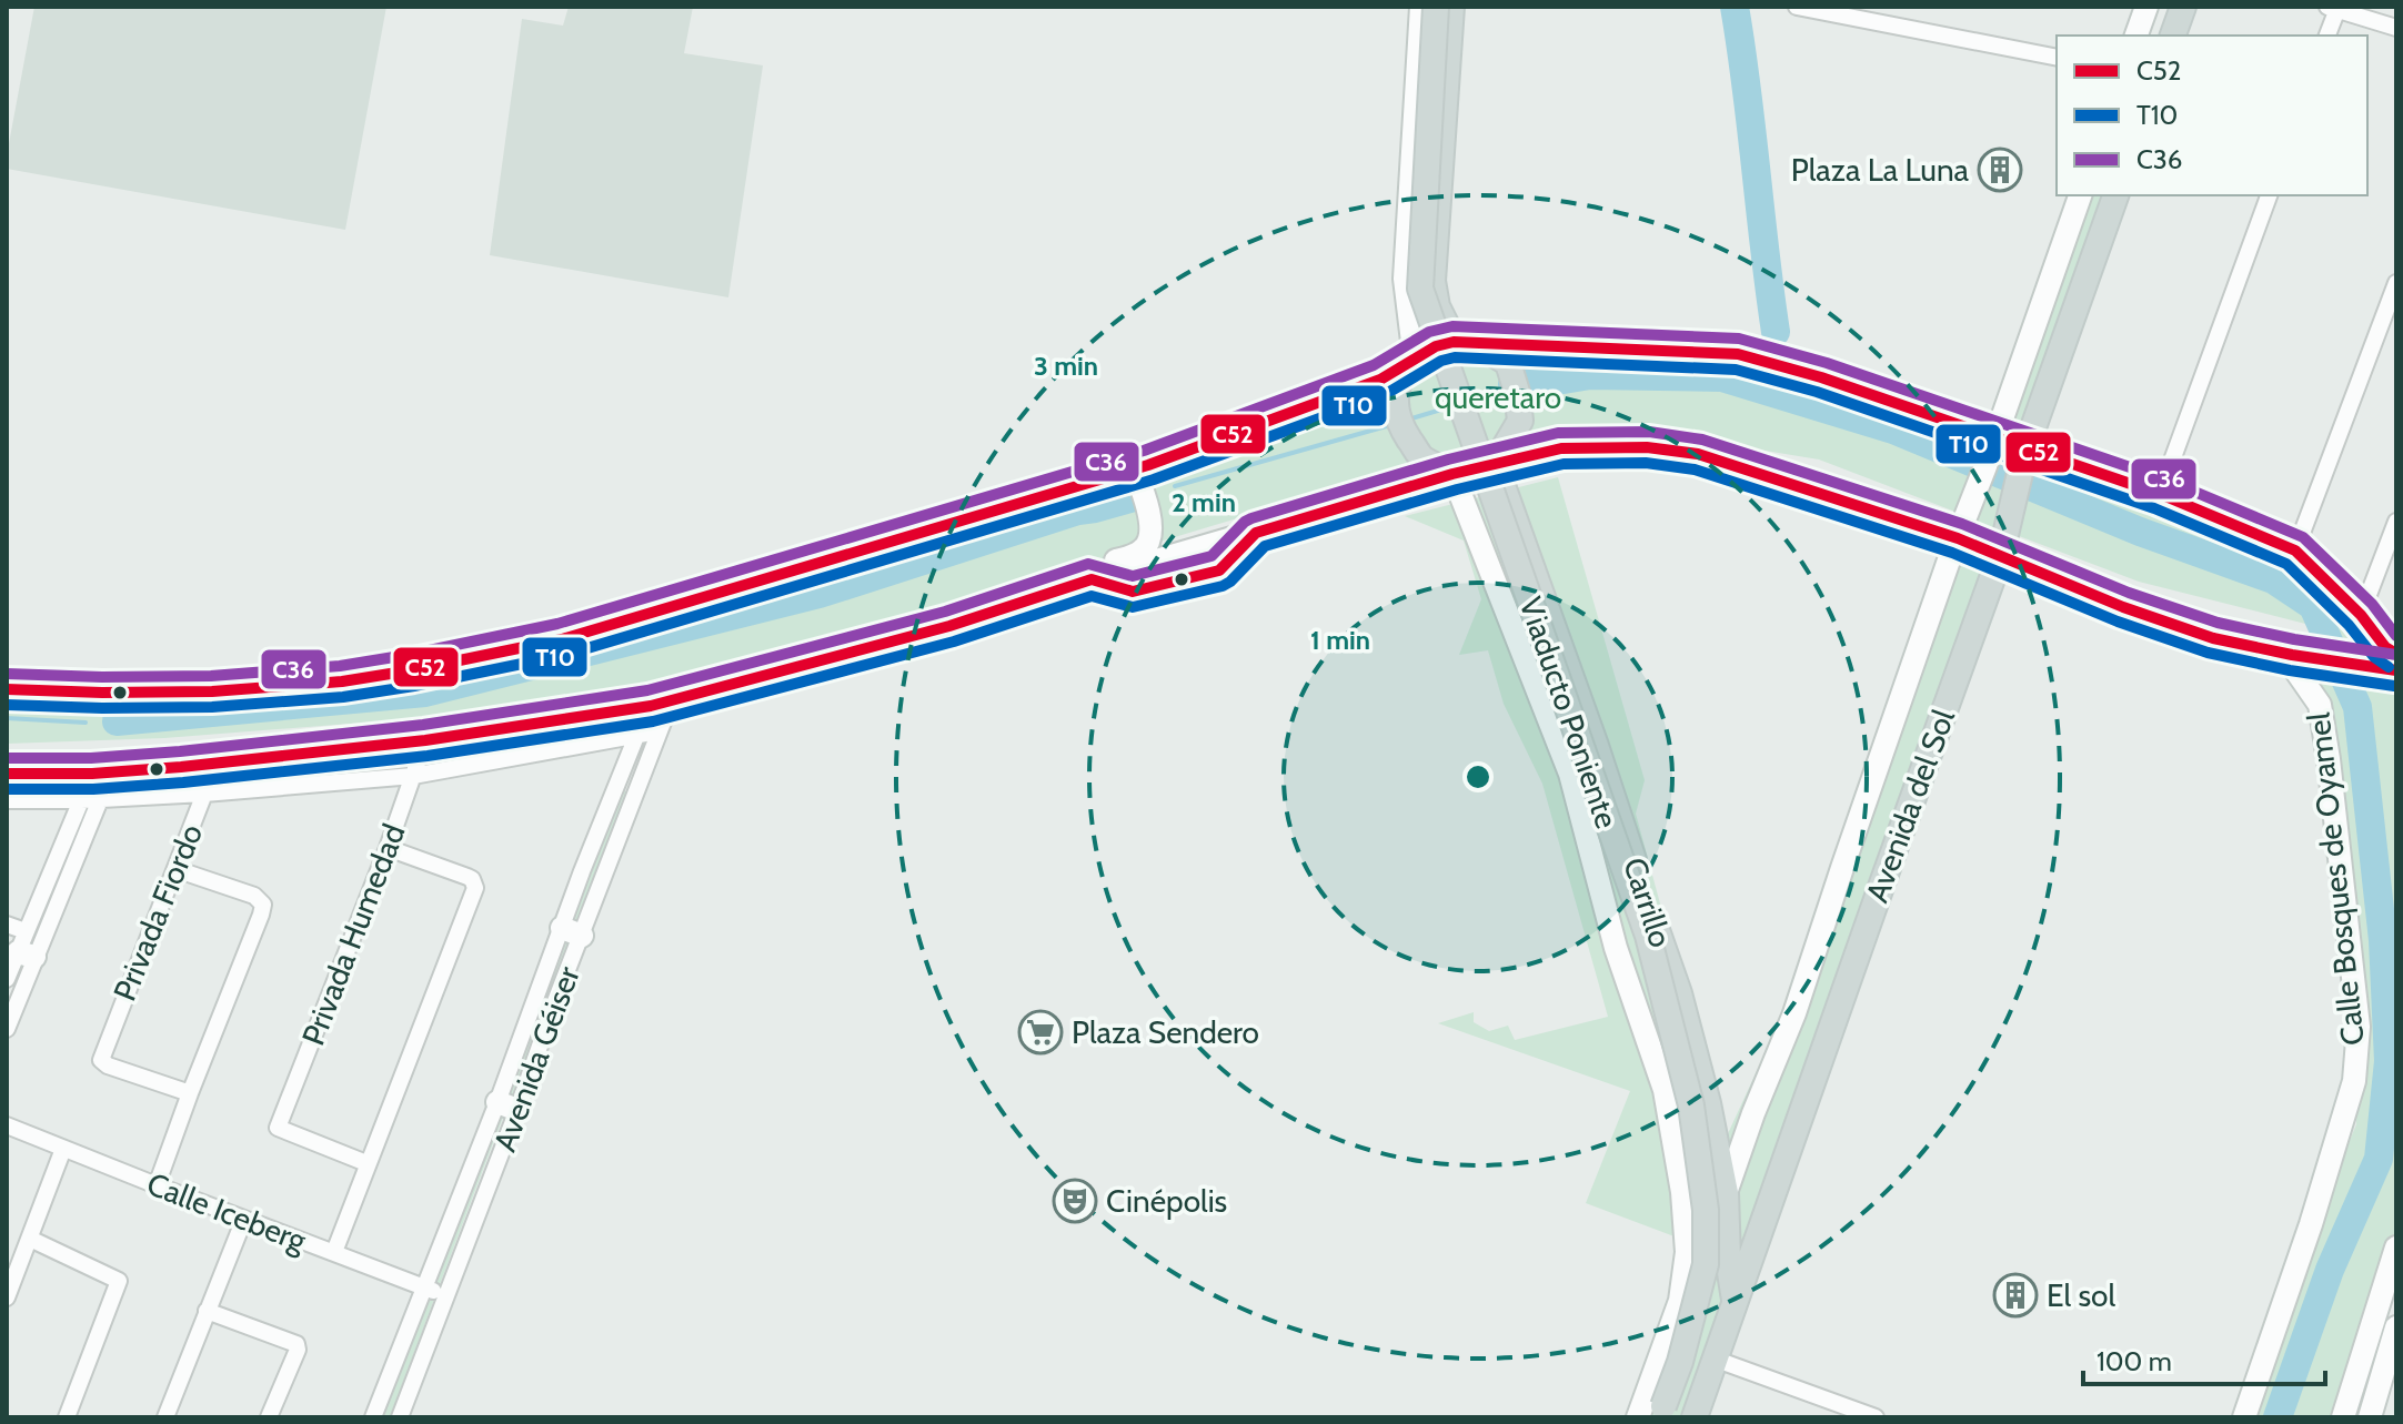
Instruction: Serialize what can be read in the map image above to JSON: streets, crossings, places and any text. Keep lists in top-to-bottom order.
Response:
{
  "streets": {
    "main road": [
      "Viaducto Poniente",
      "Avenida del Sol",
      "Calle Bosques de Oyamel",
      "Carrillo"
    ],
    "street": [
      "Privada Fiordo",
      "Privada Humedad",
      "Avenida Géiser",
      "Calle Iceberg"
    ]
  },
  "crossings": [
    ["Avenida del Sol", "Carrillo"],
    ["Avenida Géiser", "Calle Iceberg"]
  ],
  "parks": ["queretaro"],
  "places": {
    "building": ["Plaza La Luna", "El sol"],
    "supermarket": ["Plaza Sendero"],
    "theatre": ["Cinépolis"]
  },
  "lines": ["transit line C36", "transit line C52", "transit line T10"],
  "legend": ["C52", "T10", "C36"],
  "scale_bar": "100 m",
  "rings": ["3 min", "2 min", "1 min"]
}
